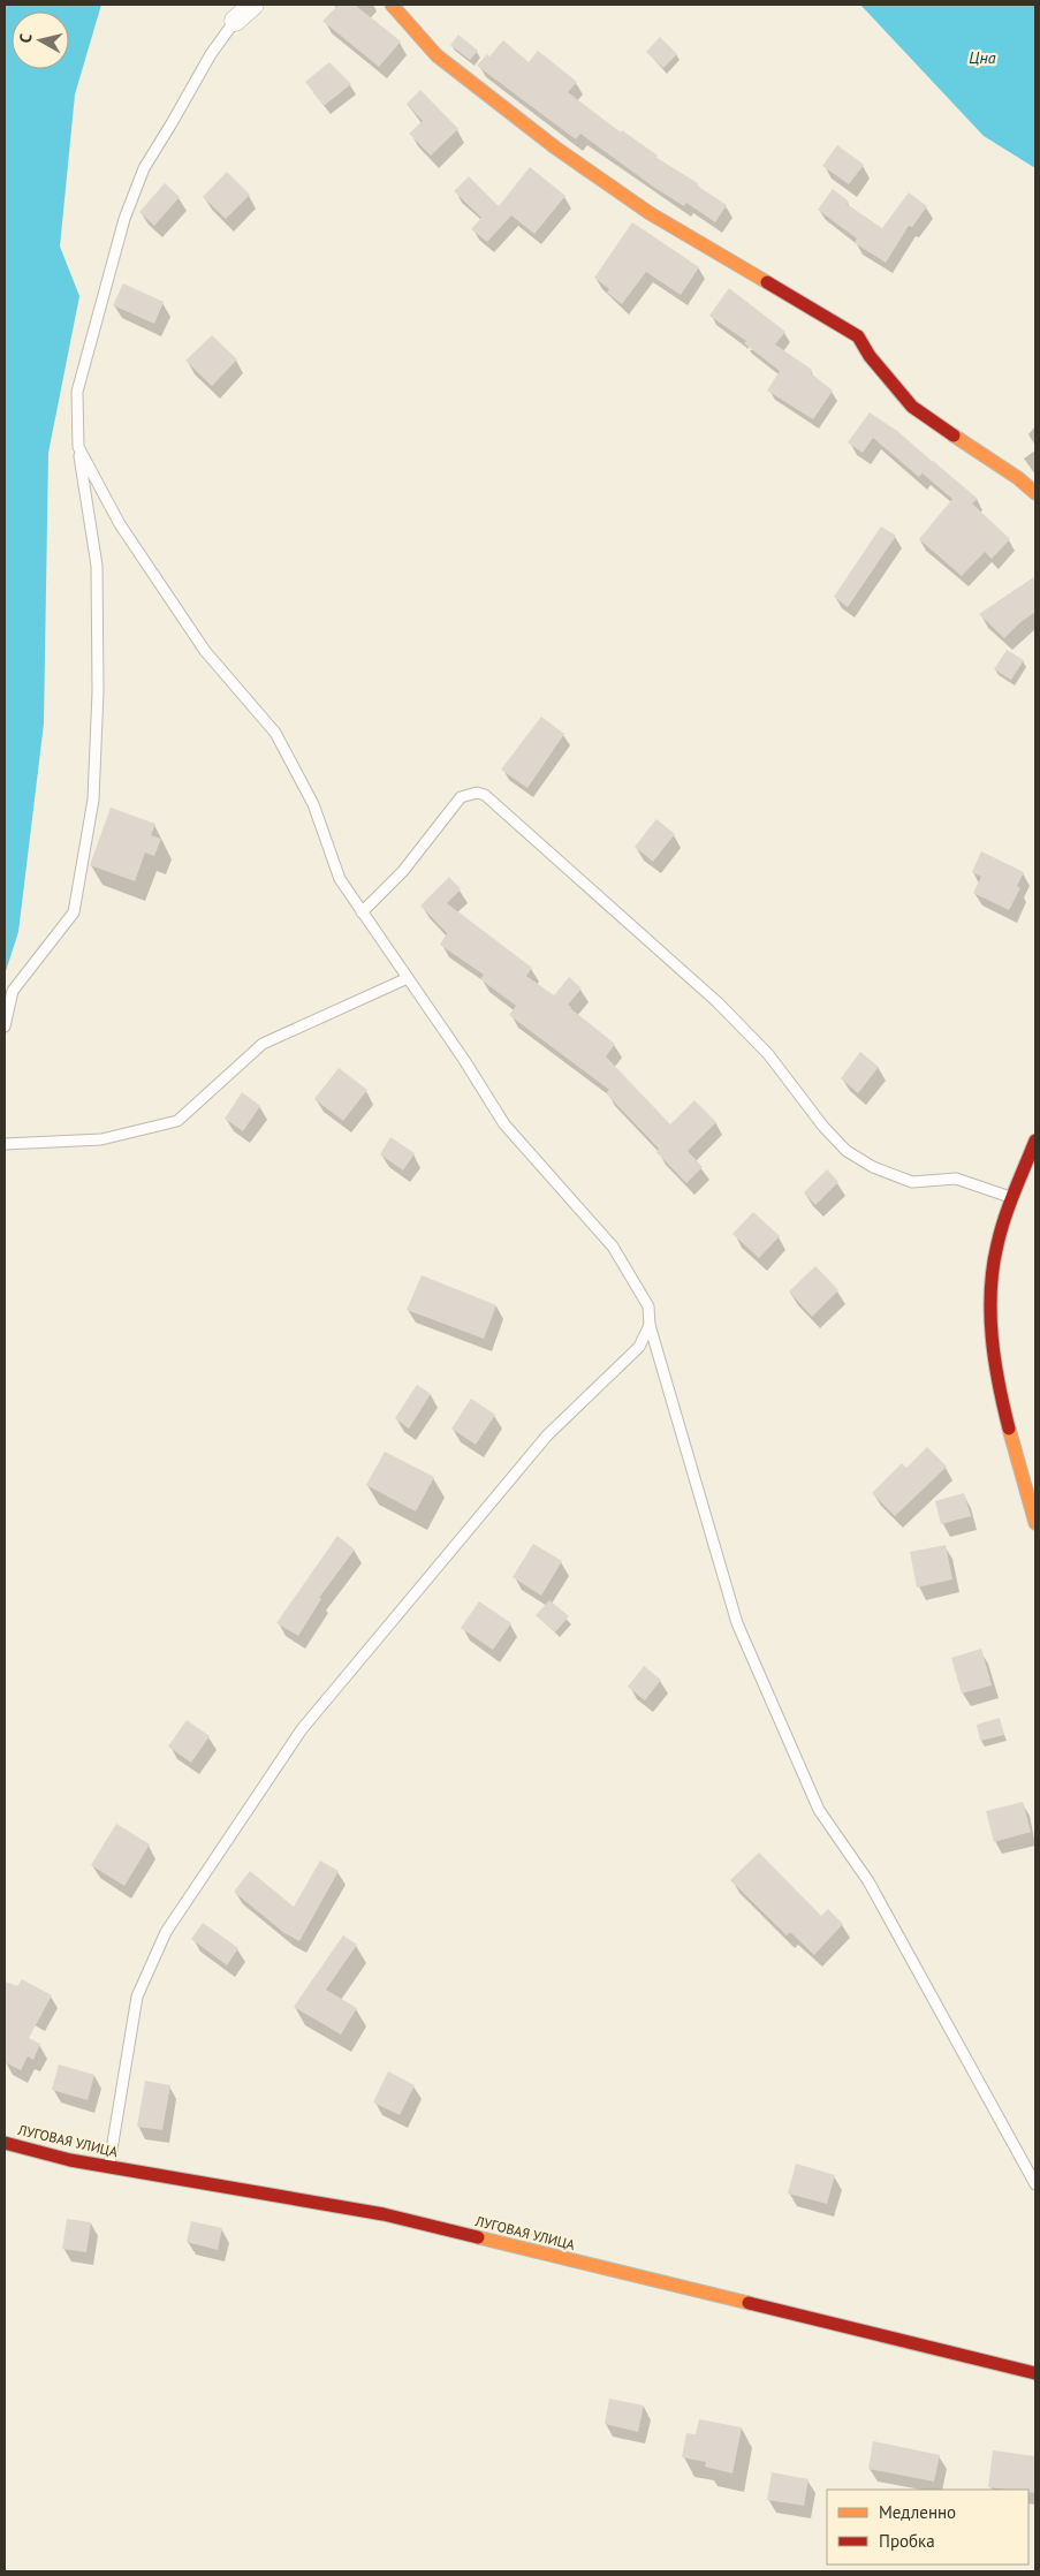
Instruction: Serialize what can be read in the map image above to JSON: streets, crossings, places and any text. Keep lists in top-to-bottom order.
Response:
{
  "streets": {
    "street": ["ЛУГОВАЯ УЛИЦА"]
  },
  "water": ["Цна"],
  "legend": ["Медленно", "Пробка"],
  "north": "left"
}
